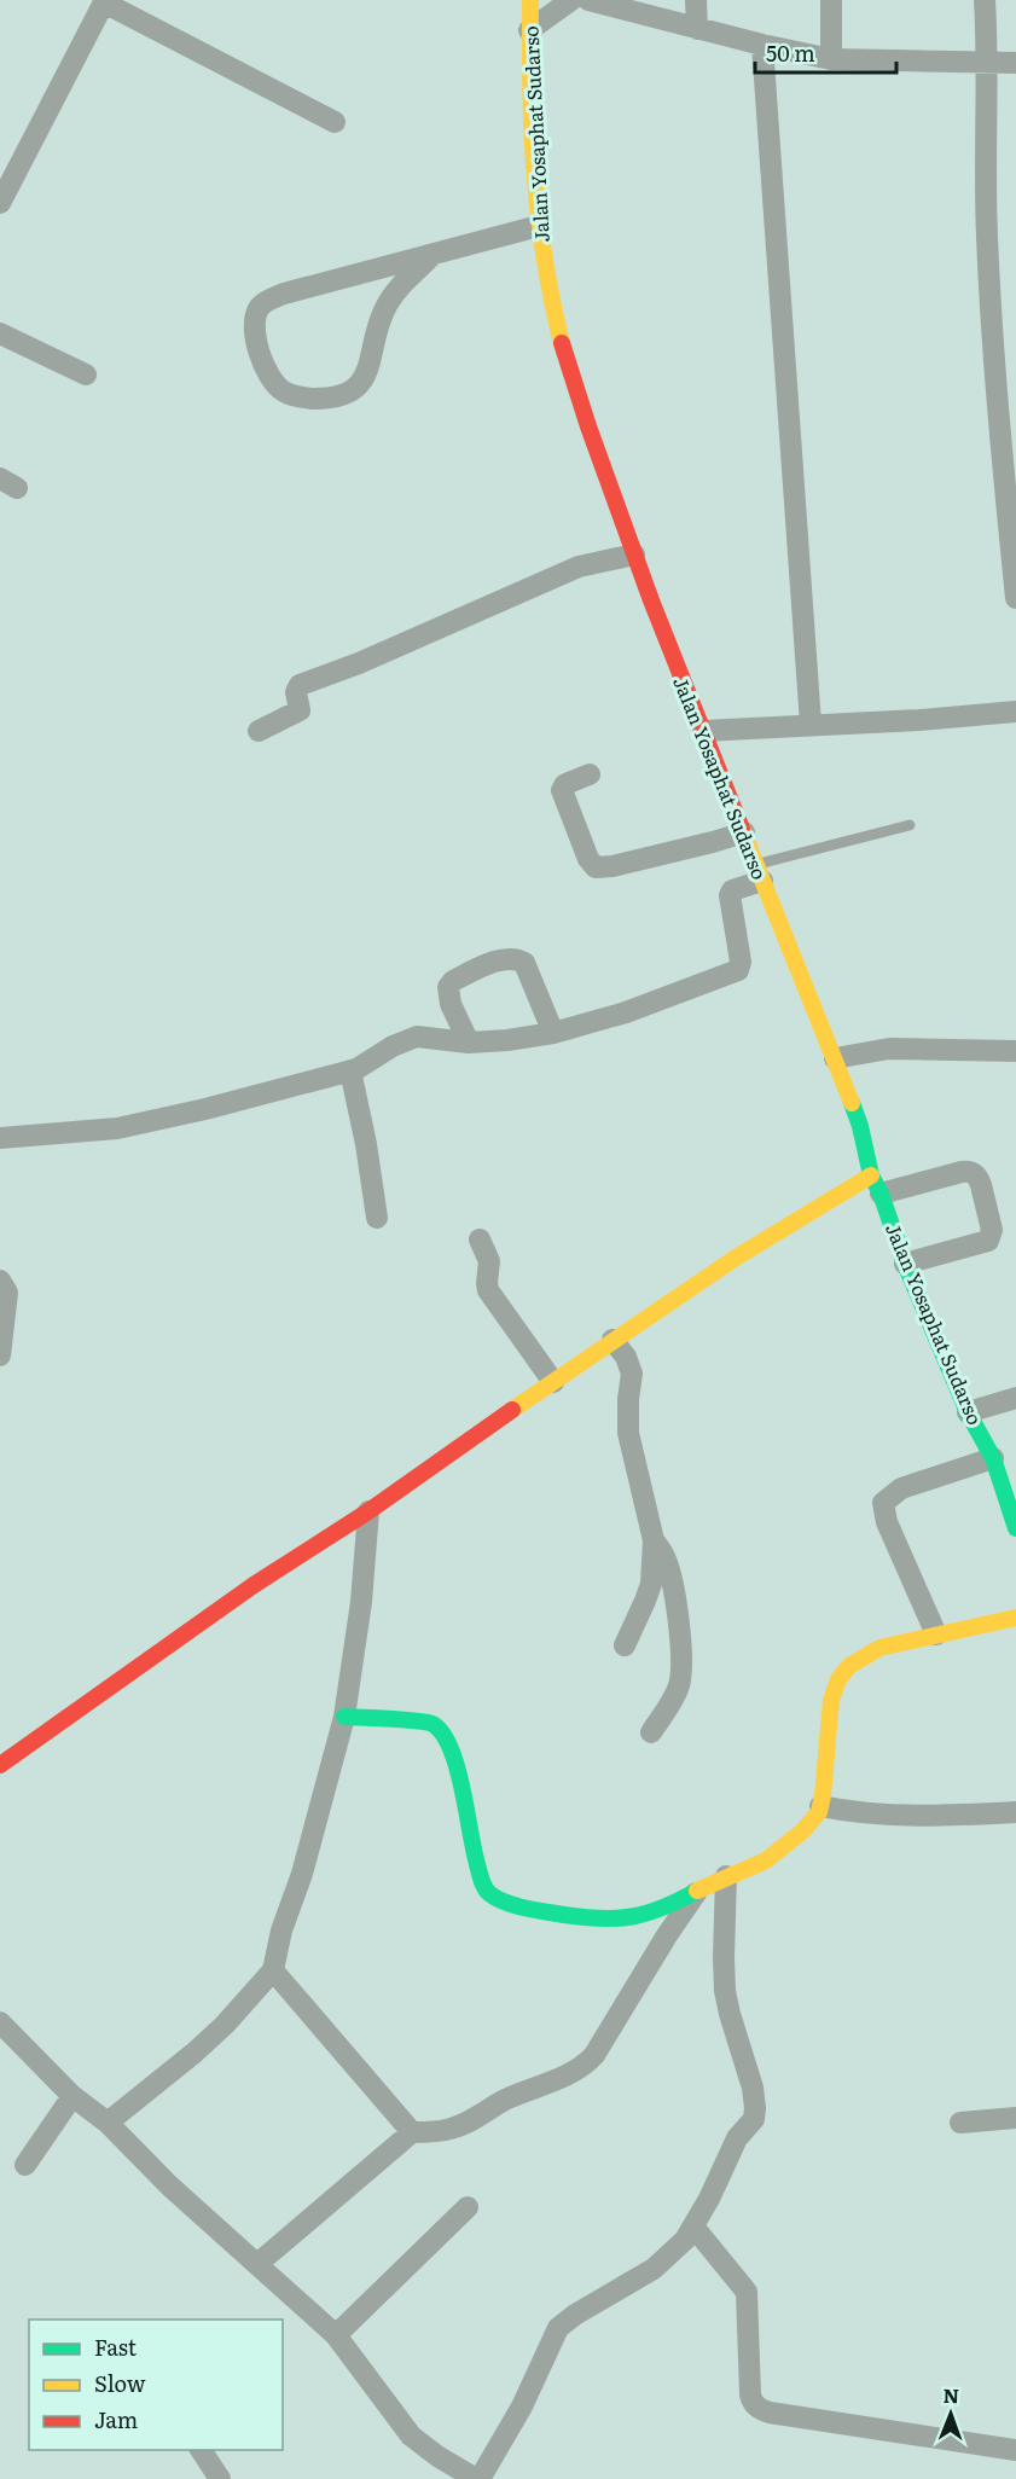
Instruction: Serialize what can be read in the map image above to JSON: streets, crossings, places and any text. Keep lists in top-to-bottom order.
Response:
{
  "streets": {
    "street": ["Jalan Yosaphat Sudarso"]
  },
  "legend": ["Fast", "Slow", "Jam"],
  "scale_bar": "50 m",
  "north": "top"
}
